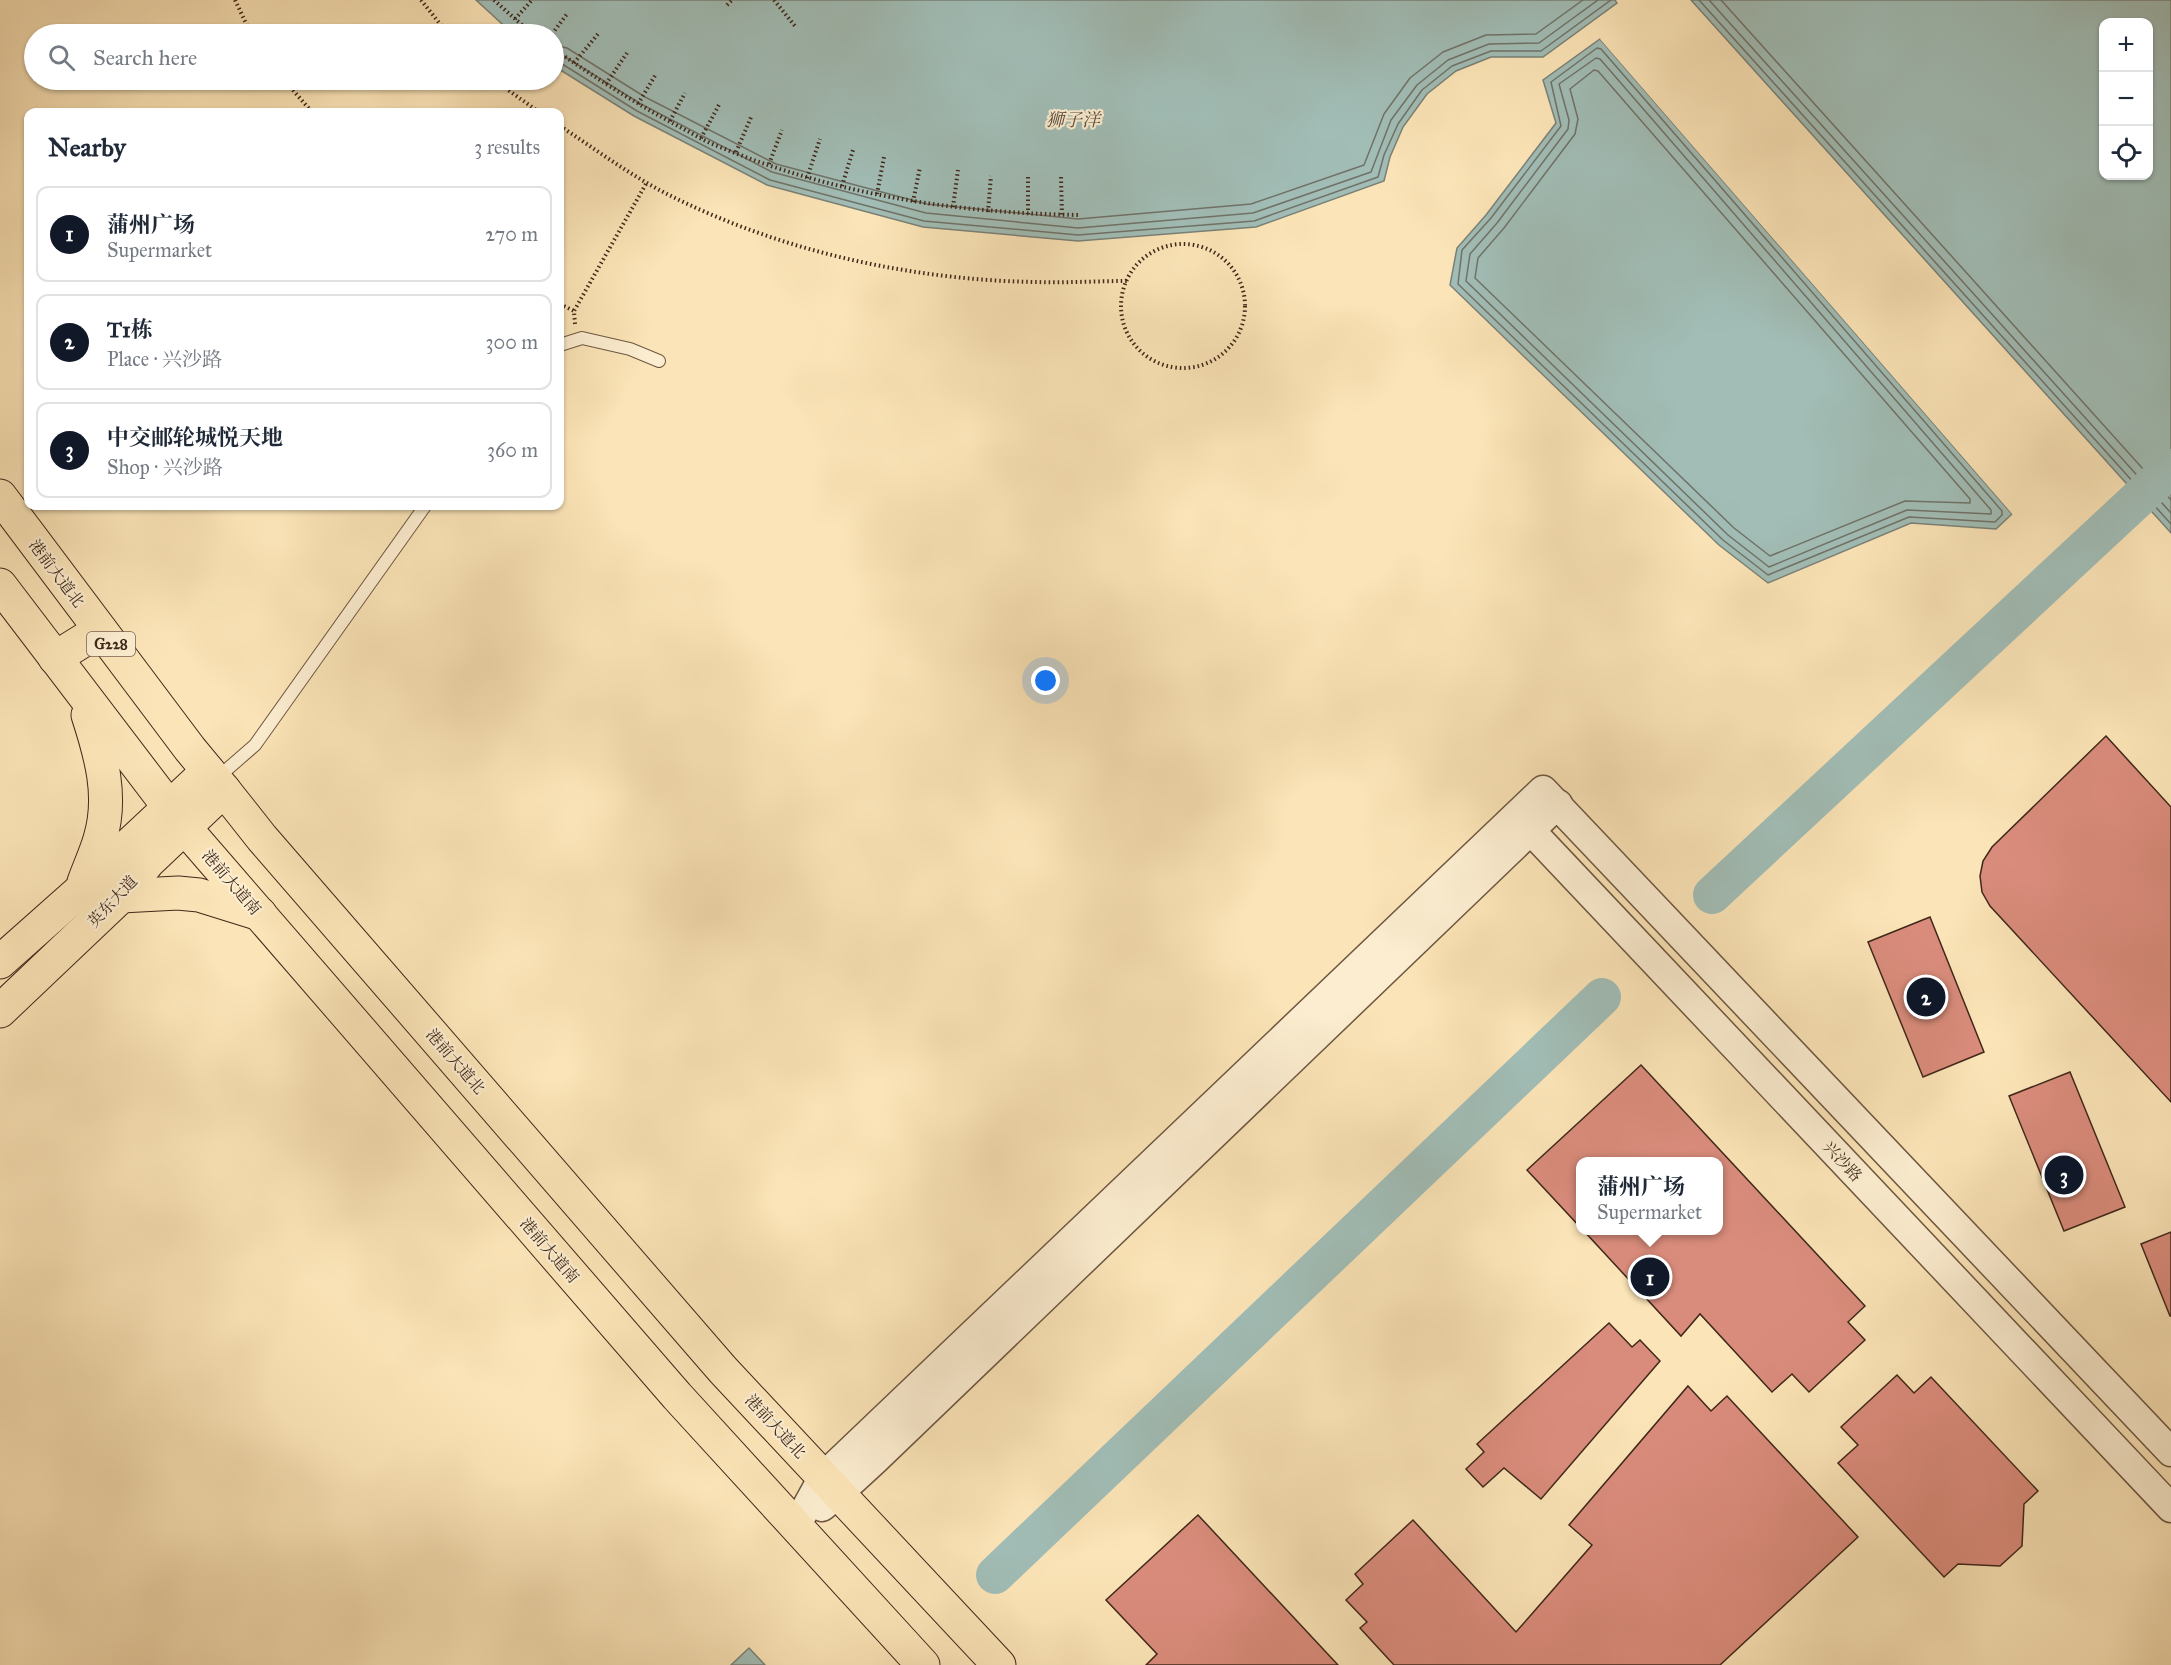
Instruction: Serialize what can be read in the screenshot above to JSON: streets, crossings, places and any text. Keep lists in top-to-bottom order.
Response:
{
  "streets": {
    "main road": [
      "港前大道北",
      "G228",
      "港前大道南",
      "英东大道"
    ],
    "street": ["兴沙路"]
  },
  "crossings": [
    ["港前大道北", "英东大道"],
    ["港前大道南", "英东大道"]
  ],
  "water": ["狮子洋"],
  "page": {
    "map_buttons": ["+", "−"],
    "search": "Search here",
    "heading": ["Nearby", "3 results"],
    "list": [
      {
        "mark": "1",
        "name": "蒲州广场",
        "note": "Supermarket",
        "value": "270 m"
      },
      {
        "mark": "2",
        "name": "T1栋",
        "note": "Place · 兴沙路",
        "value": "300 m"
      },
      {
        "mark": "3",
        "name": "中交邮轮城悦天地",
        "note": "Shop · 兴沙路",
        "value": "360 m"
      }
    ],
    "pins": ["2", "3", "1"],
    "popup": ["蒲州广场", "Supermarket"]
  }
}
